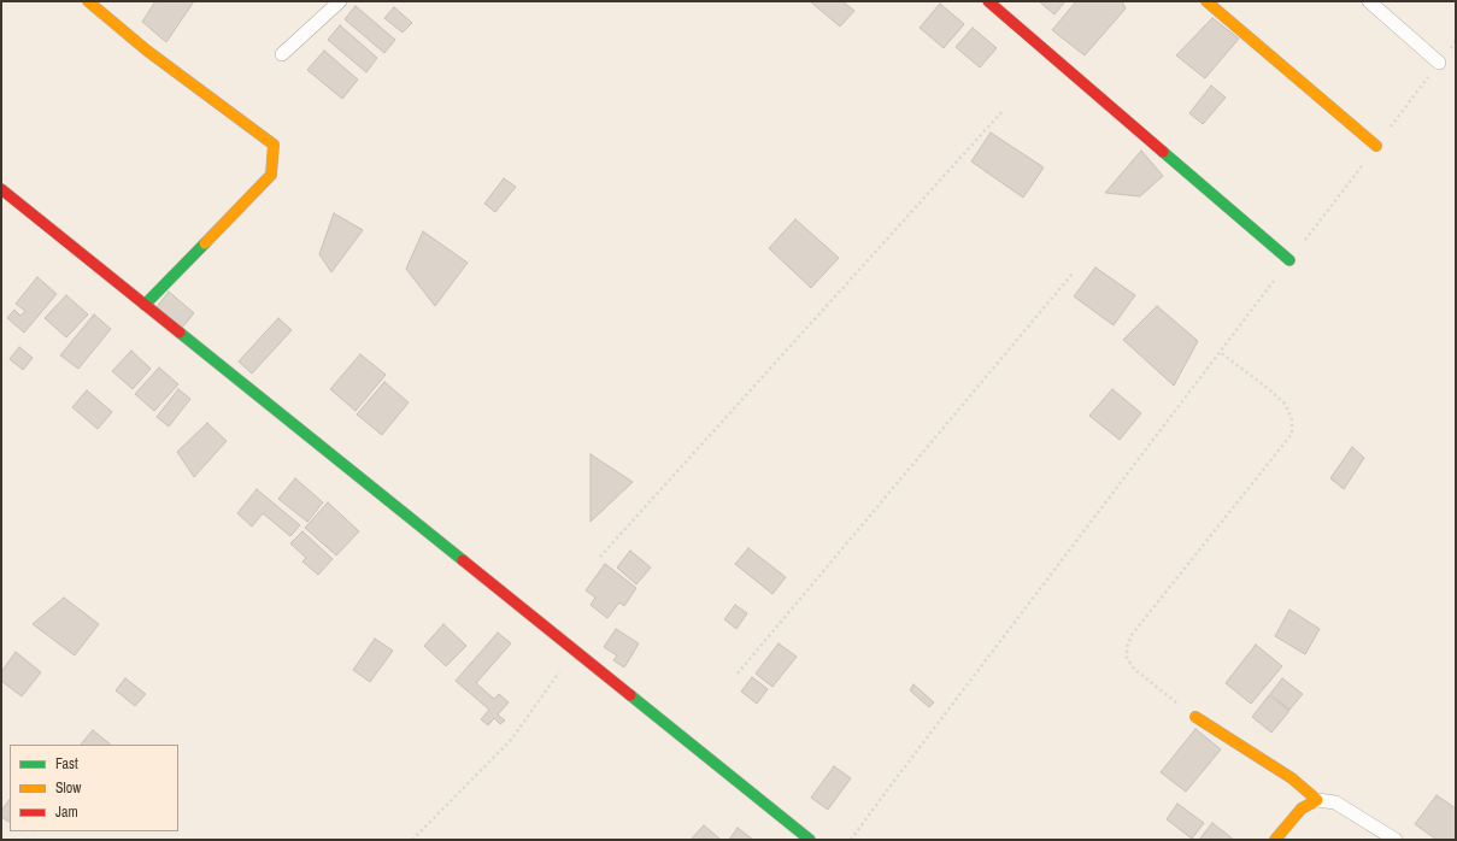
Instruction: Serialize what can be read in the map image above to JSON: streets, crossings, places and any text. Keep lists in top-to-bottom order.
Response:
{
  "legend": ["Fast", "Slow", "Jam"]
}
